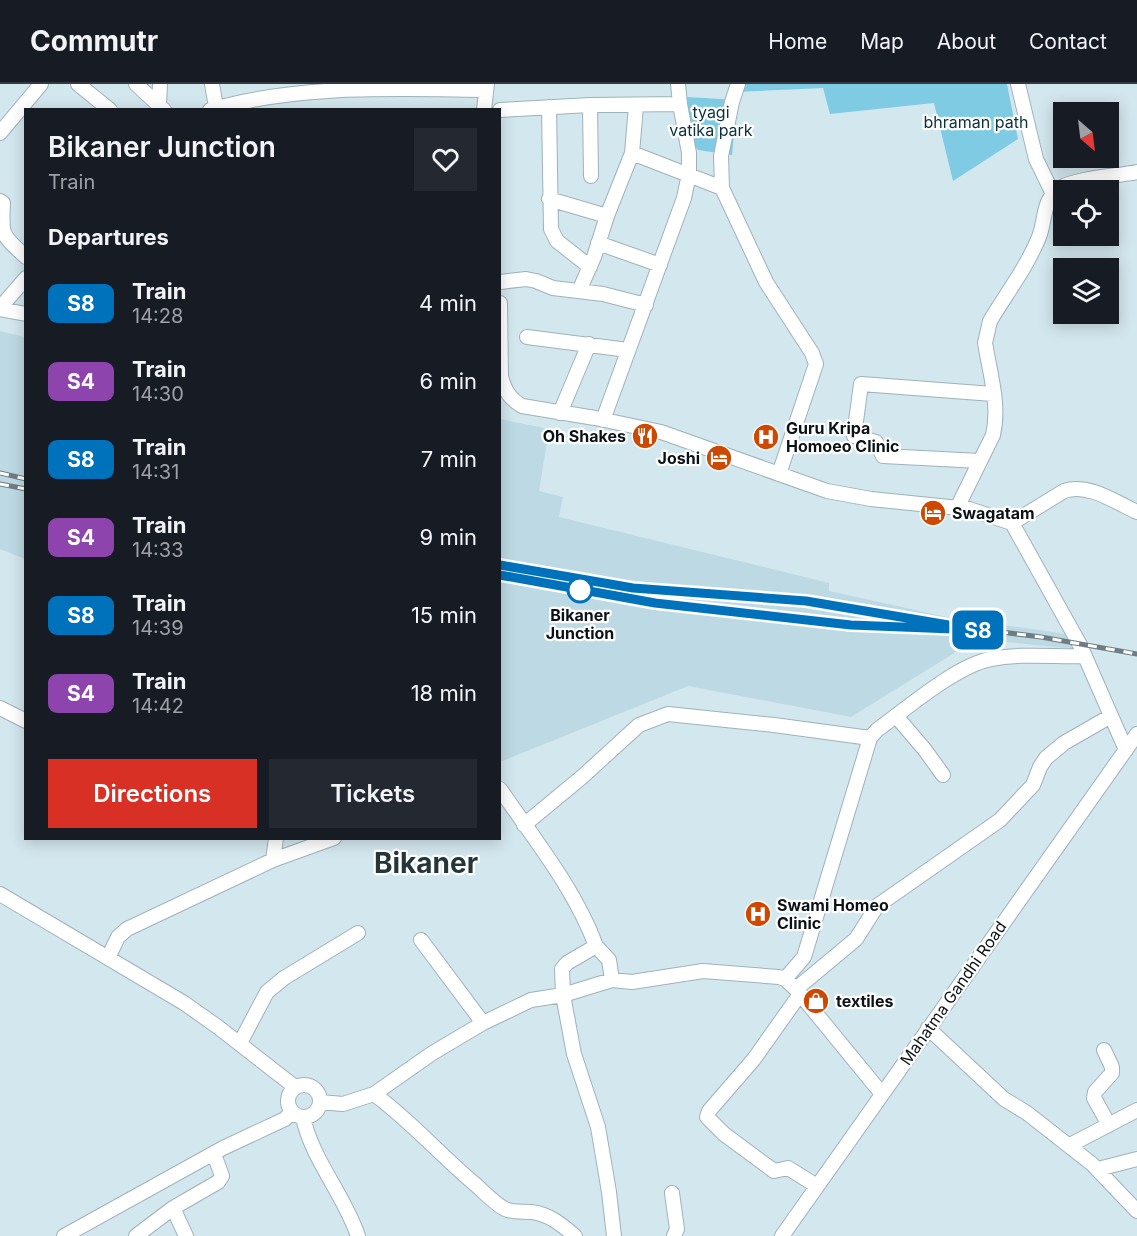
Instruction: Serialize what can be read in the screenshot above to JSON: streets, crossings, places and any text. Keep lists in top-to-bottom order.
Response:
{
  "streets": {
    "street": ["Mahatma Gandhi Road"]
  },
  "districts": ["Bikaner"],
  "parks": ["tyagi vatika park", "bhraman path"],
  "places": {
    "restaurant": ["Oh Shakes"],
    "hospital": ["Guru Kripa Homoeo Clinic", "Swami Homeo Clinic"],
    "hotel": ["Joshi", "Swagatam"],
    "other": ["Bikaner Junction"],
    "shop": ["textiles"]
  },
  "north": "bottom right",
  "page": {
    "header": "Commutr",
    "nav": [
      "Home",
      "Map",
      "About",
      "Contact"
    ],
    "on_map": "S8",
    "heading": [
      ["Bikaner Junction", "Train"],
      "Departures"
    ],
    "list": [
      {
        "mark": "S8",
        "name": "Train",
        "note": "14:28",
        "value": "4 min"
      },
      {
        "mark": "S4",
        "name": "Train",
        "note": "14:30",
        "value": "6 min"
      },
      {
        "mark": "S8",
        "name": "Train",
        "note": "14:31",
        "value": "7 min"
      },
      {
        "mark": "S4",
        "name": "Train",
        "note": "14:33",
        "value": "9 min"
      },
      {
        "mark": "S8",
        "name": "Train",
        "note": "14:39",
        "value": "15 min"
      },
      {
        "mark": "S4",
        "name": "Train",
        "note": "14:42",
        "value": "18 min"
      }
    ],
    "buttons": ["Directions", "Tickets"]
  }
}
